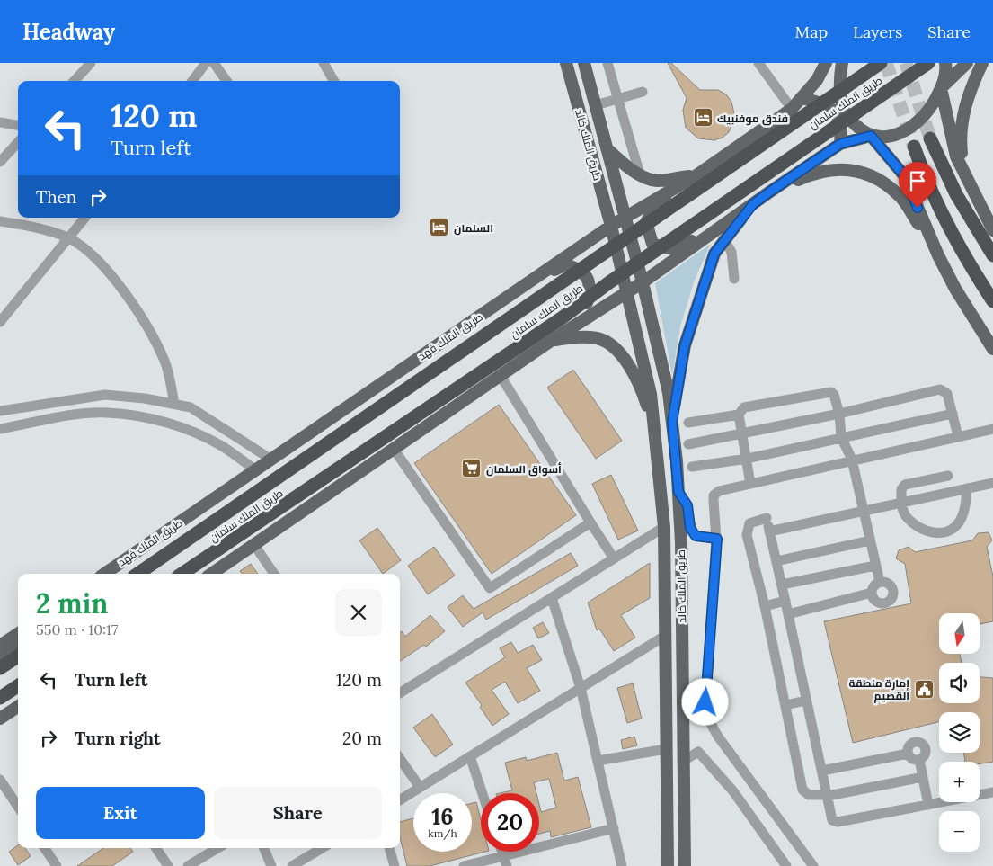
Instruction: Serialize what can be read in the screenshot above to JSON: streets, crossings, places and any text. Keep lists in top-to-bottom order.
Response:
{
  "streets": {
    "highway": ["طريق الملك سلمان"],
    "main road": ["طريق الملك خالد", "طريق الملك فهد"]
  },
  "crossings": [
    ["طريق الملك خالد", "طريق الملك فهد"]
  ],
  "places": {
    "hotel": ["فندق موفنبيك", "السلمان"],
    "supermarket": ["أسواق السلمان"],
    "public building": ["إمارة منطقة القصيم"]
  },
  "north": "bottom",
  "page": {
    "header": "Headway",
    "nav": ["Map", "Layers", "Share"],
    "turn": ["120 m", "Turn left"],
    "then": "Then",
    "heading": ["2 min", "550 m · 10:17"],
    "map_buttons": ["+", "−"],
    "list": [
      {
        "name": "Turn left",
        "value": "120 m"
      },
      {
        "name": "Turn right",
        "value": "20 m"
      }
    ],
    "buttons": ["Exit", "Share"],
    "speed": "16 km/h",
    "limit": "20"
  }
}
